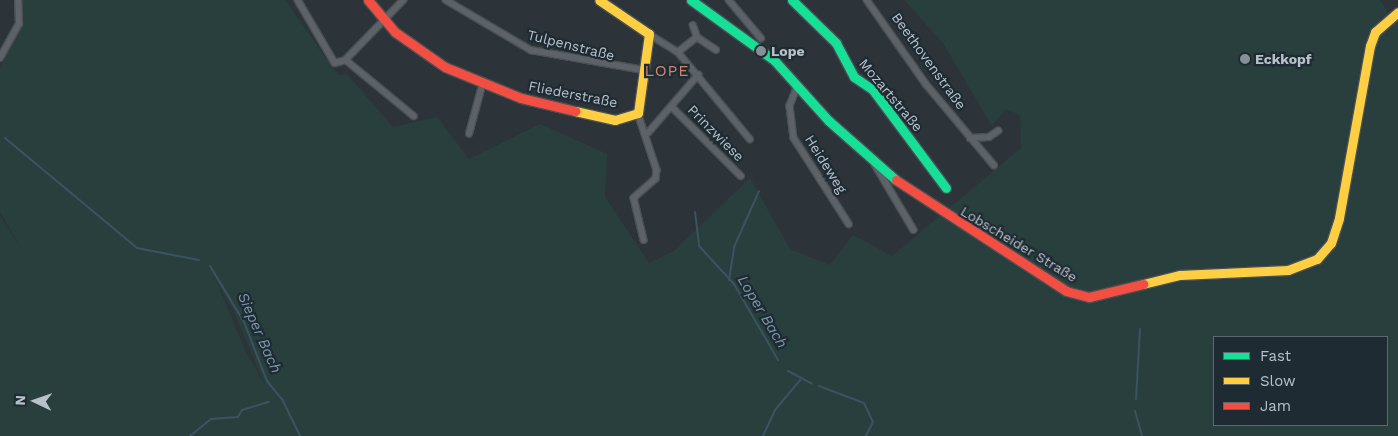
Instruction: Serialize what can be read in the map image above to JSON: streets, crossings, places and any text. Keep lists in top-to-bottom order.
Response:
{
  "streets": {
    "street": [
      "Tulpenstraße",
      "Beethovenstraße",
      "Fliederstraße",
      "Mozartstraße",
      "Prinzwiese",
      "Heideweg",
      "Lobscheider Straße"
    ]
  },
  "crossings": [
    ["Heideweg", "Lobscheider Straße"]
  ],
  "districts": ["LOPE"],
  "water": ["Loper Bach", "Sieper Bach"],
  "places": ["Lope", "Eckkopf"],
  "legend": ["Fast", "Slow", "Jam"],
  "north": "left"
}
